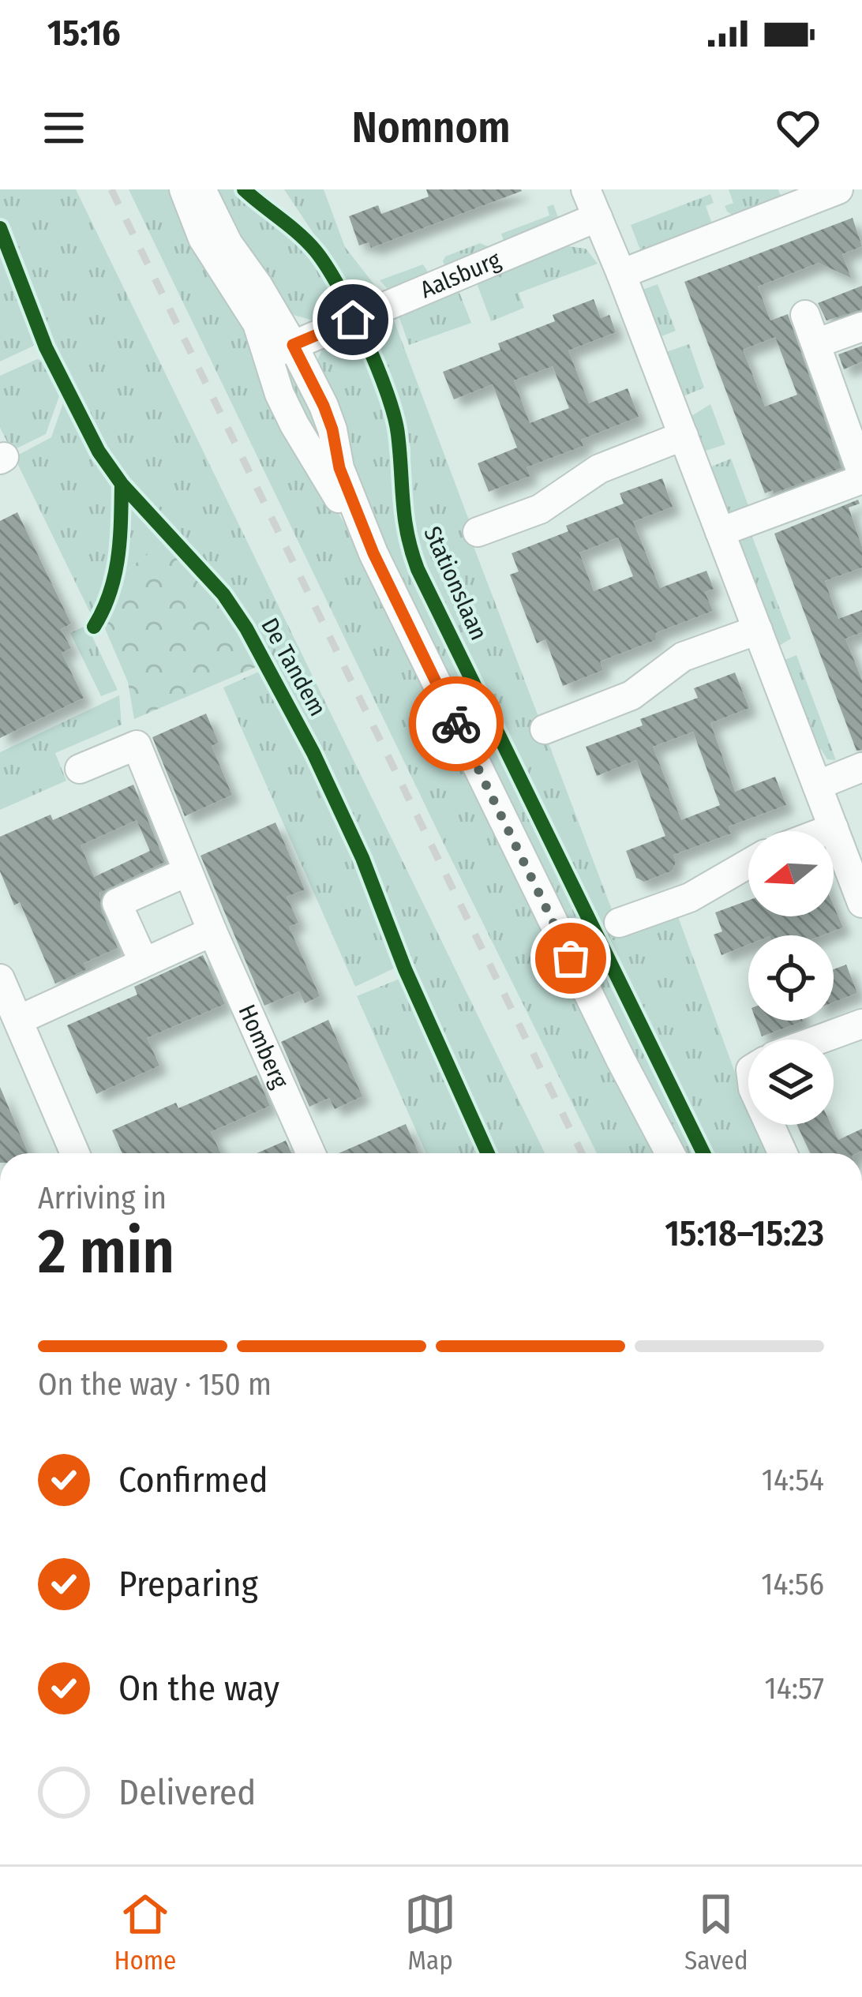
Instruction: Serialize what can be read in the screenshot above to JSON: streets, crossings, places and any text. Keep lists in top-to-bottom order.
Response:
{
  "streets": {
    "street": ["Aalsburg", "Homberg"],
    "cycle path": ["Stationslaan", "De Tandem"]
  },
  "north": "left",
  "page": {
    "status": "15:16",
    "header": "Nomnom",
    "heading": ["2 min", "Arriving in", "15:18–15:23"],
    "bar": "On the way · 150 m",
    "list": [
      ["Confirmed", "14:54"],
      ["Preparing", "14:56"],
      ["On the way", "14:57"],
      "Delivered"
    ],
    "tabs": ["Home", "Map", "Saved"]
  }
}
